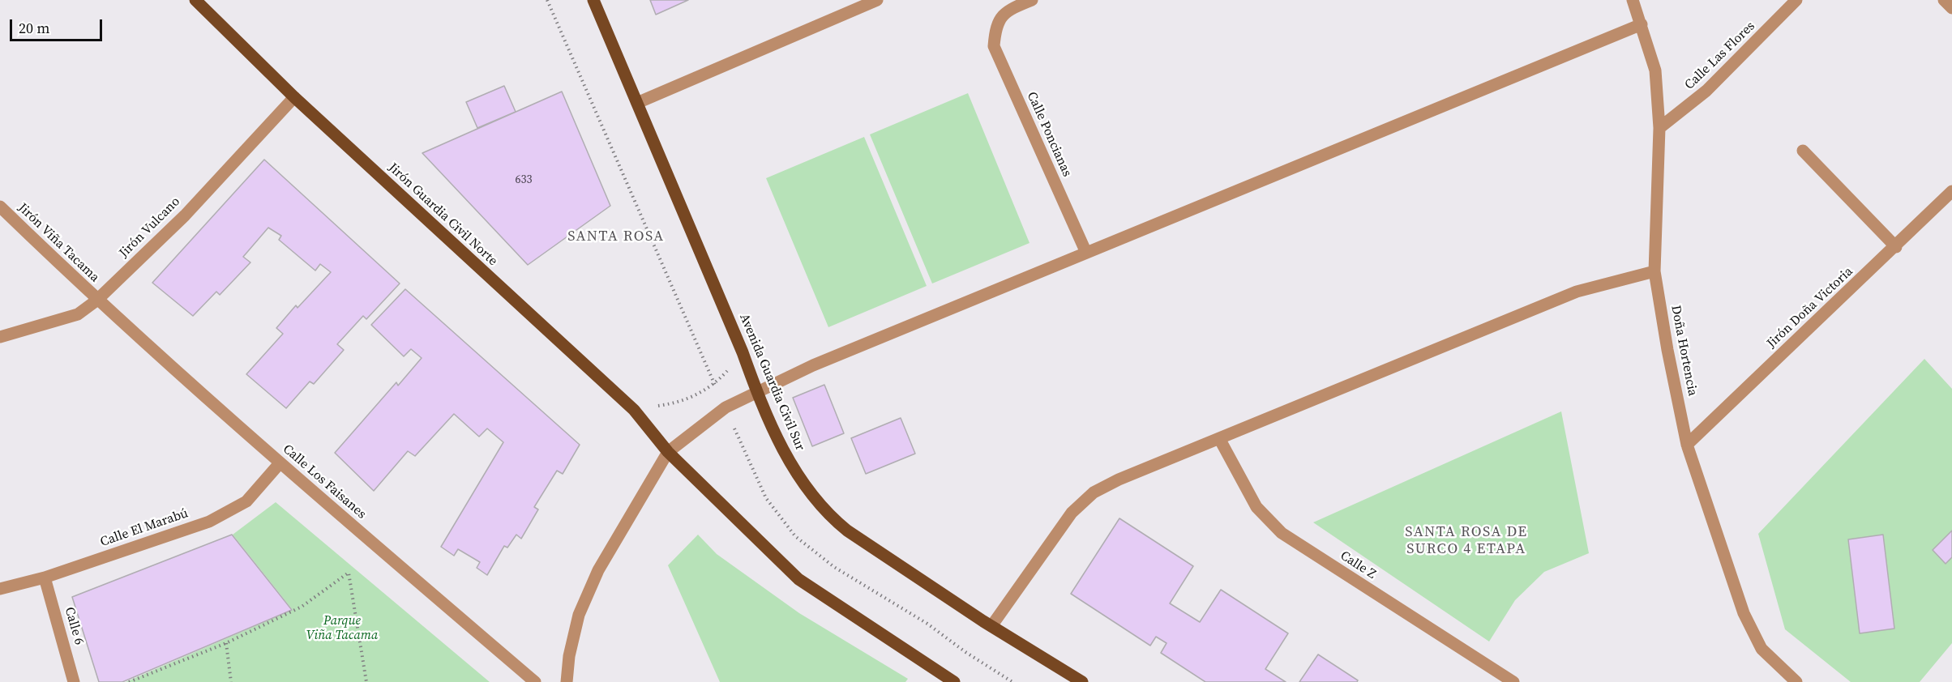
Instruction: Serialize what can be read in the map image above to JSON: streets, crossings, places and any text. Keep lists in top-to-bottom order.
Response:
{
  "streets": {
    "main road": ["Jirón Guardia Civil Norte", "Avenida Guardia Civil Sur"],
    "street": [
      "Calle Las Flores",
      "Calle Poncianas",
      "Jirón Vulcano",
      "Jirón Viña Tacama",
      "Jirón Doña Victoria",
      "Doña Hortencia",
      "Calle Los Faisanes",
      "Calle El Marabú",
      "Calle Z",
      "Calle 6"
    ]
  },
  "crossings": [
    ["Calle Las Flores", "Doña Hortencia"],
    ["Jirón Guardia Civil Norte", "Jirón Vulcano"],
    ["Jirón Vulcano", "Jirón Viña Tacama"],
    ["Jirón Vulcano", "Calle Los Faisanes"],
    ["Jirón Viña Tacama", "Calle Los Faisanes"],
    ["Jirón Doña Victoria", "Doña Hortencia"],
    ["Calle Los Faisanes", "Calle El Marabú"],
    ["Calle El Marabú", "Calle 6"]
  ],
  "districts": ["SANTA ROSA", "SANTA ROSA DE SURCO 4 ETAPA"],
  "parks": ["Parque Viña Tacama"],
  "house_numbers": ["633"],
  "scale_bar": "20 m"
}
